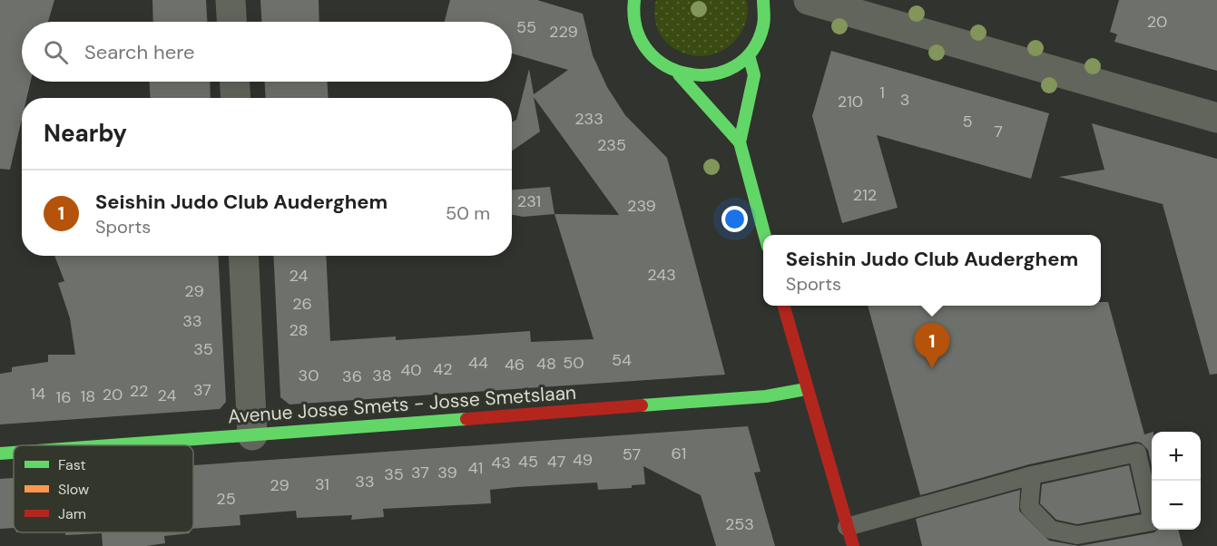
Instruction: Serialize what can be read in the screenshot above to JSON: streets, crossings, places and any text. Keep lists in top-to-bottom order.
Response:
{
  "streets": {
    "street": ["Avenue Josse Smets - Josse Smetslaan"]
  },
  "house_numbers": [
    "20",
    "55",
    "229",
    "1",
    "3",
    "210",
    "233",
    "5",
    "7",
    "235",
    "212",
    "231",
    "239",
    "243",
    "24",
    "29",
    "26",
    "33",
    "28",
    "35",
    "54",
    "44",
    "50",
    "48",
    "46",
    "42",
    "40",
    "30",
    "38",
    "36",
    "37",
    "22",
    "14",
    "20",
    "24",
    "18",
    "16",
    "61",
    "57",
    "49",
    "45",
    "47",
    "43",
    "41",
    "37",
    "39",
    "35",
    "33",
    "31",
    "29",
    "25",
    "253"
  ],
  "legend": ["Fast", "Slow", "Jam"],
  "page": {
    "search": "Search here",
    "heading": "Nearby",
    "list": [
      {
        "mark": "1",
        "name": "Seishin Judo Club Auderghem",
        "note": "Sports",
        "value": "50 m"
      }
    ],
    "popup": ["Seishin Judo Club Auderghem", "Sports"],
    "pins": "1",
    "map_buttons": ["+", "−"]
  }
}
